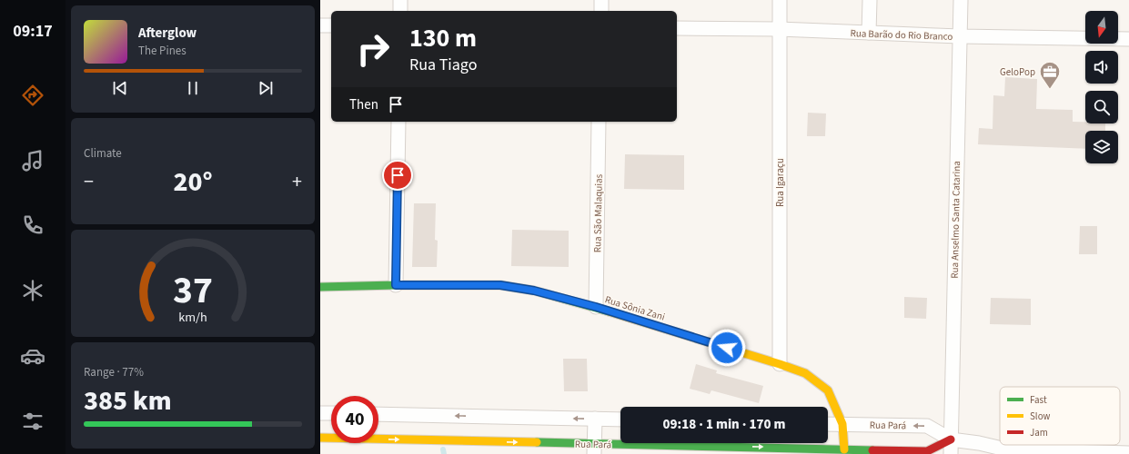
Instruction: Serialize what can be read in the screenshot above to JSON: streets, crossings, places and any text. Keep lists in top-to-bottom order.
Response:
{
  "streets": {
    "street": [
      "Rua Barão do Rio Branco",
      "Rua Igaraçu",
      "Rua São Malaquias",
      "Rua Anselmo Santa Catarina",
      "Rua Sônia Zani",
      "Rua Pará"
    ]
  },
  "crossings": [
    ["Rua Barão do Rio Branco", "Rua Igaraçu"],
    ["Rua Barão do Rio Branco", "Rua Anselmo Santa Catarina"],
    ["Rua Igaraçu", "Rua Sônia Zani"],
    ["Rua São Malaquias", "Rua Sônia Zani"],
    ["Rua Anselmo Santa Catarina", "Rua Pará"],
    ["Rua Sônia Zani", "Rua Pará"]
  ],
  "places": {
    "office": ["GeloPop"]
  },
  "legend": ["Fast", "Slow", "Jam"],
  "north": "bottom",
  "page": {
    "tabs": "09:17",
    "turn": ["130 m", "Rua Tiago"],
    "song": ["Afterglow", "The Pines"],
    "then": "Then",
    "tile": [
      "Climate",
      ["Range · 77%", "385 km"]
    ],
    "heat": ["−", "20°", "+"],
    "limit": "40",
    "trip": "09:18 · 1 min · 170 m",
    "gauge": ["37", "km/h"]
  }
}
